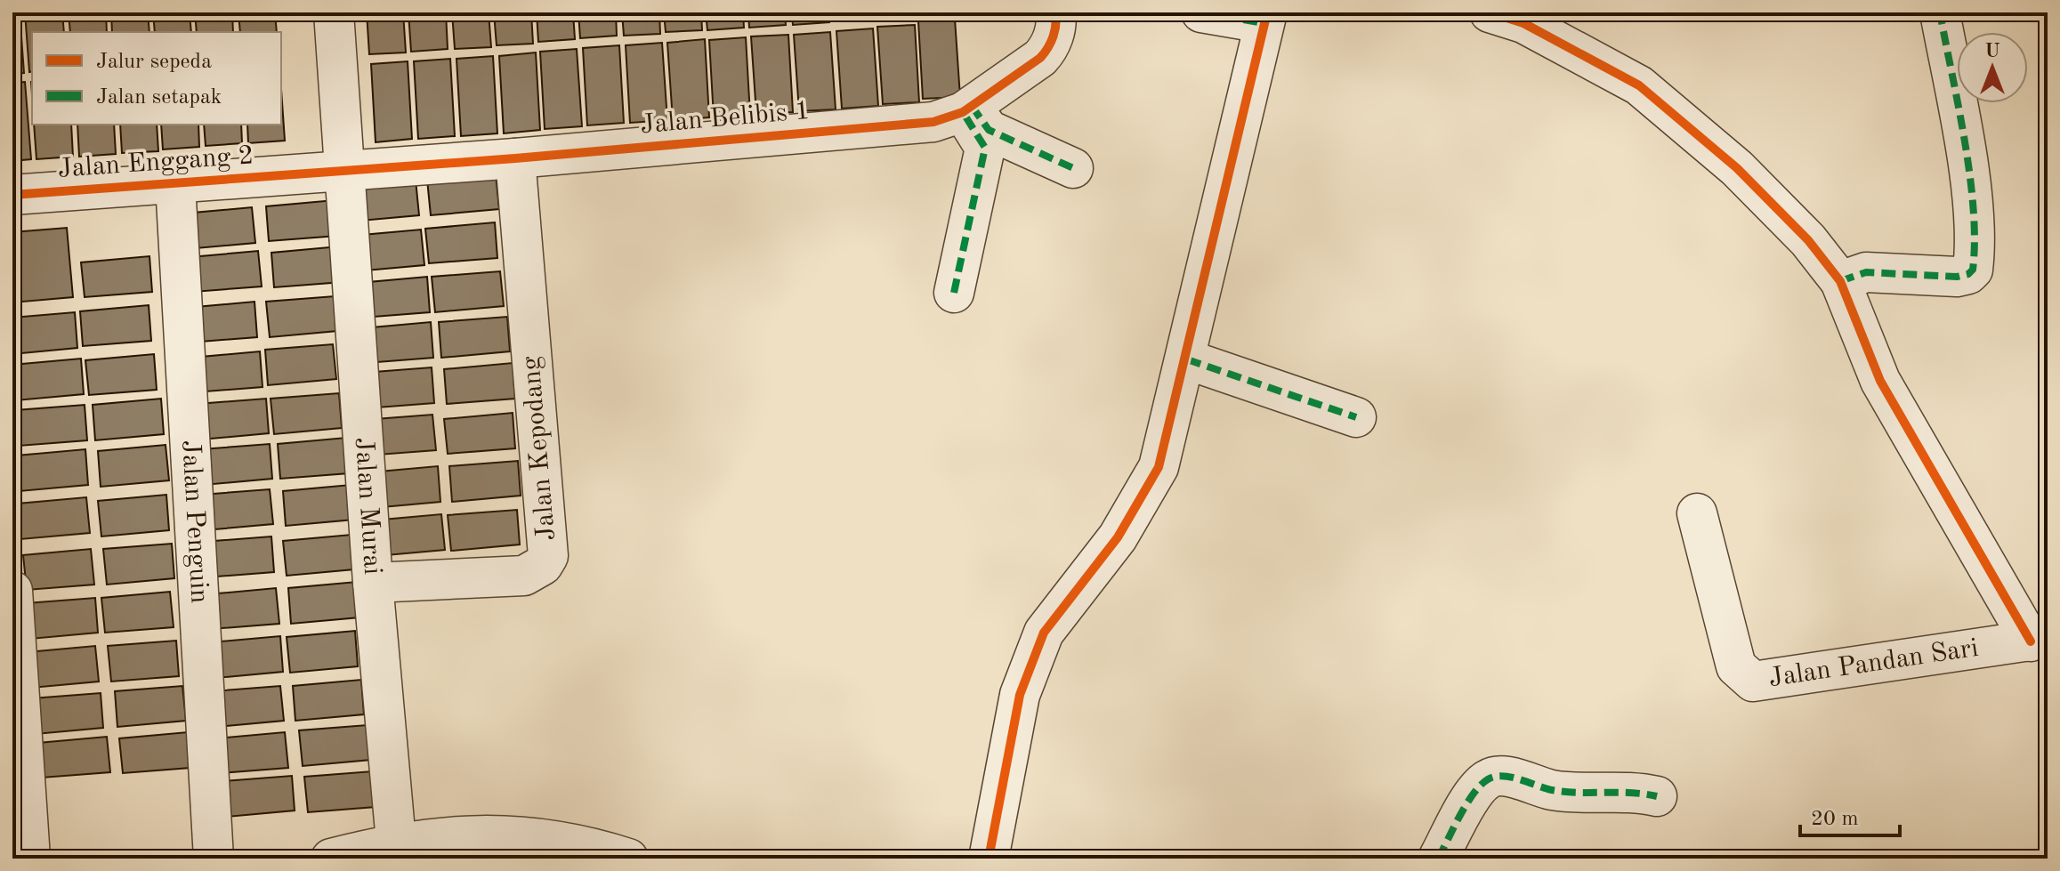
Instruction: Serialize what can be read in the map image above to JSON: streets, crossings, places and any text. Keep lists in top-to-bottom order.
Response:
{
  "streets": {
    "street": [
      "Jalan Belibis 1",
      "Jalan Enggang 2",
      "Jalan Kepodang",
      "Jalan Murai",
      "Jalan Penguin",
      "Jalan Pandan Sari"
    ]
  },
  "crossings": [
    ["Jalan Belibis 1", "Jalan Enggang 2"],
    ["Jalan Belibis 1", "Jalan Kepodang"],
    ["Jalan Belibis 1", "Jalan Murai"],
    ["Jalan Enggang 2", "Jalan Murai"],
    ["Jalan Enggang 2", "Jalan Penguin"],
    ["Jalan Kepodang", "Jalan Murai"]
  ],
  "legend": ["Jalur sepeda", "Jalan setapak"],
  "scale_bar": "20 m",
  "north": "top"
}
